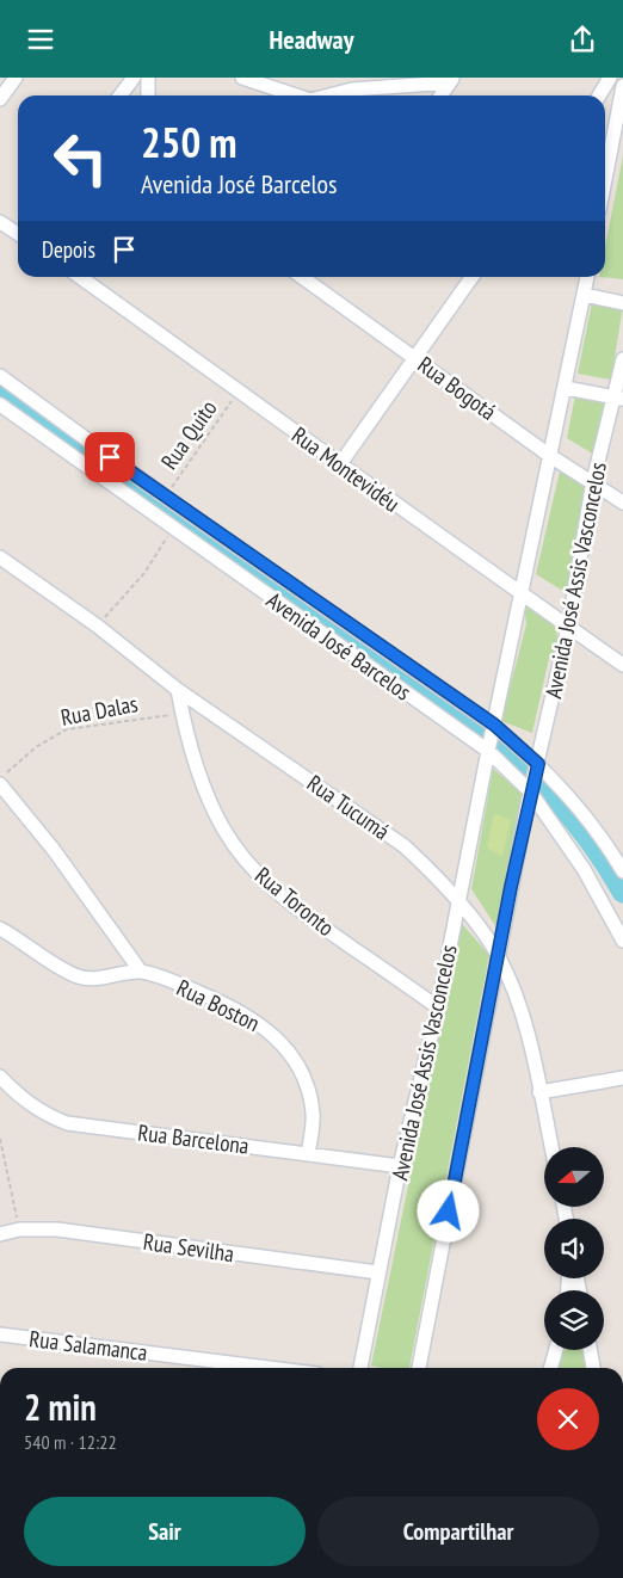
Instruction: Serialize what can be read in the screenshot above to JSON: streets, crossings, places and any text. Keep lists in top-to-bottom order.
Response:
{
  "streets": {
    "street": [
      "Rua Bogotá",
      "Rua Montevidéu",
      "Avenida José Assis Vasconcelos",
      "Avenida José Barcelos",
      "Rua Tucumá",
      "Rua Toronto",
      "Rua Boston",
      "Rua Barcelona",
      "Rua Sevilha",
      "Rua Salamanca"
    ],
    "path": ["Rua Quito", "Rua Dalas"]
  },
  "crossings": [
    ["Rua Bogotá", "Avenida José Assis Vasconcelos"],
    ["Rua Quito", "Rua Montevidéu"],
    ["Rua Quito", "Avenida José Barcelos"],
    ["Rua Montevidéu", "Avenida José Assis Vasconcelos"],
    ["Avenida José Assis Vasconcelos", "Avenida José Barcelos"],
    ["Avenida José Assis Vasconcelos", "Rua Tucumá"],
    ["Avenida José Assis Vasconcelos", "Rua Toronto"],
    ["Avenida José Assis Vasconcelos", "Rua Barcelona"],
    ["Avenida José Assis Vasconcelos", "Rua Sevilha"],
    ["Rua Dalas", "Rua Toronto"],
    ["Rua Tucumá", "Rua Toronto"],
    ["Rua Boston", "Rua Barcelona"]
  ],
  "north": "left",
  "page": {
    "header": "Headway",
    "turn": ["250 m", "Avenida José Barcelos"],
    "then": "Depois",
    "heading": ["2 min", "540 m · 12:22"],
    "buttons": ["Sair", "Compartilhar"]
  }
}
